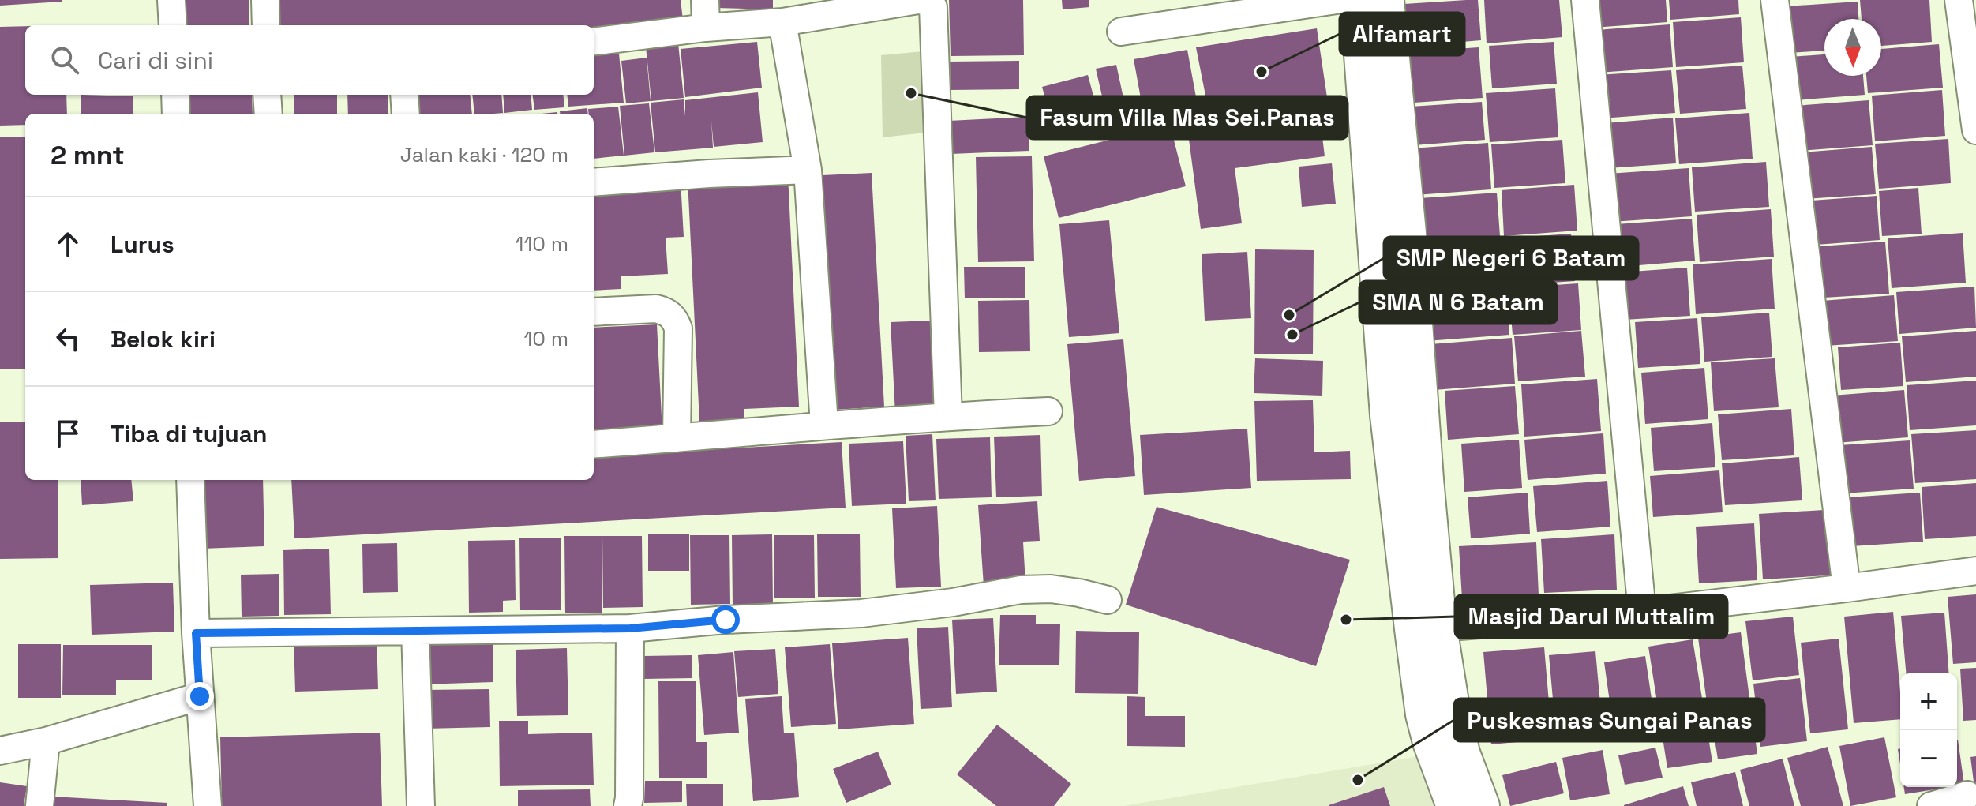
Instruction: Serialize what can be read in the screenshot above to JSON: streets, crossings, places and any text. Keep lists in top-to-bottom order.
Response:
{
  "places": [
    "Alfamart",
    "Fasum Villa Mas Sei.Panas",
    "SMP Negeri 6 Batam",
    "SMA N 6 Batam",
    "Masjid Darul Muttalim",
    "Puskesmas Sungai Panas"
  ],
  "north": "bottom",
  "page": {
    "search": "Cari di sini",
    "heading": ["2 mnt", "Jalan kaki · 120 m"],
    "list": [
      ["Lurus", "110 m"],
      ["Belok kiri", "10 m"],
      "Tiba di tujuan"
    ],
    "map_buttons": ["+", "−"]
  }
}
